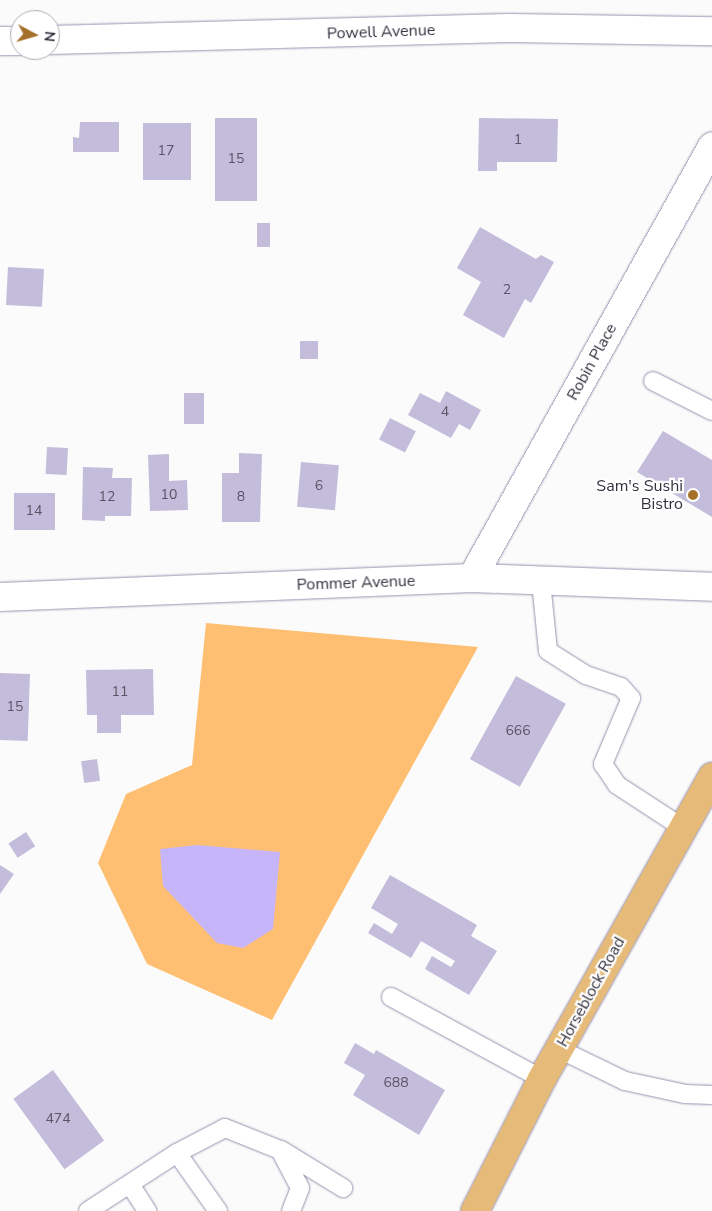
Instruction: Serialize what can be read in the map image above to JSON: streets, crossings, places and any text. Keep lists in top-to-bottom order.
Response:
{
  "streets": {
    "main road": ["Horseblock Road"],
    "street": ["Powell Avenue", "Robin Place", "Pommer Avenue"]
  },
  "crossings": [
    ["Robin Place", "Pommer Avenue"]
  ],
  "places": ["Sam's Sushi Bistro"],
  "house_numbers": [
    "1",
    "17",
    "15",
    "2",
    "4",
    "6",
    "10",
    "12",
    "8",
    "14",
    "11",
    "15",
    "666",
    "688",
    "474"
  ],
  "north": "right"
}
